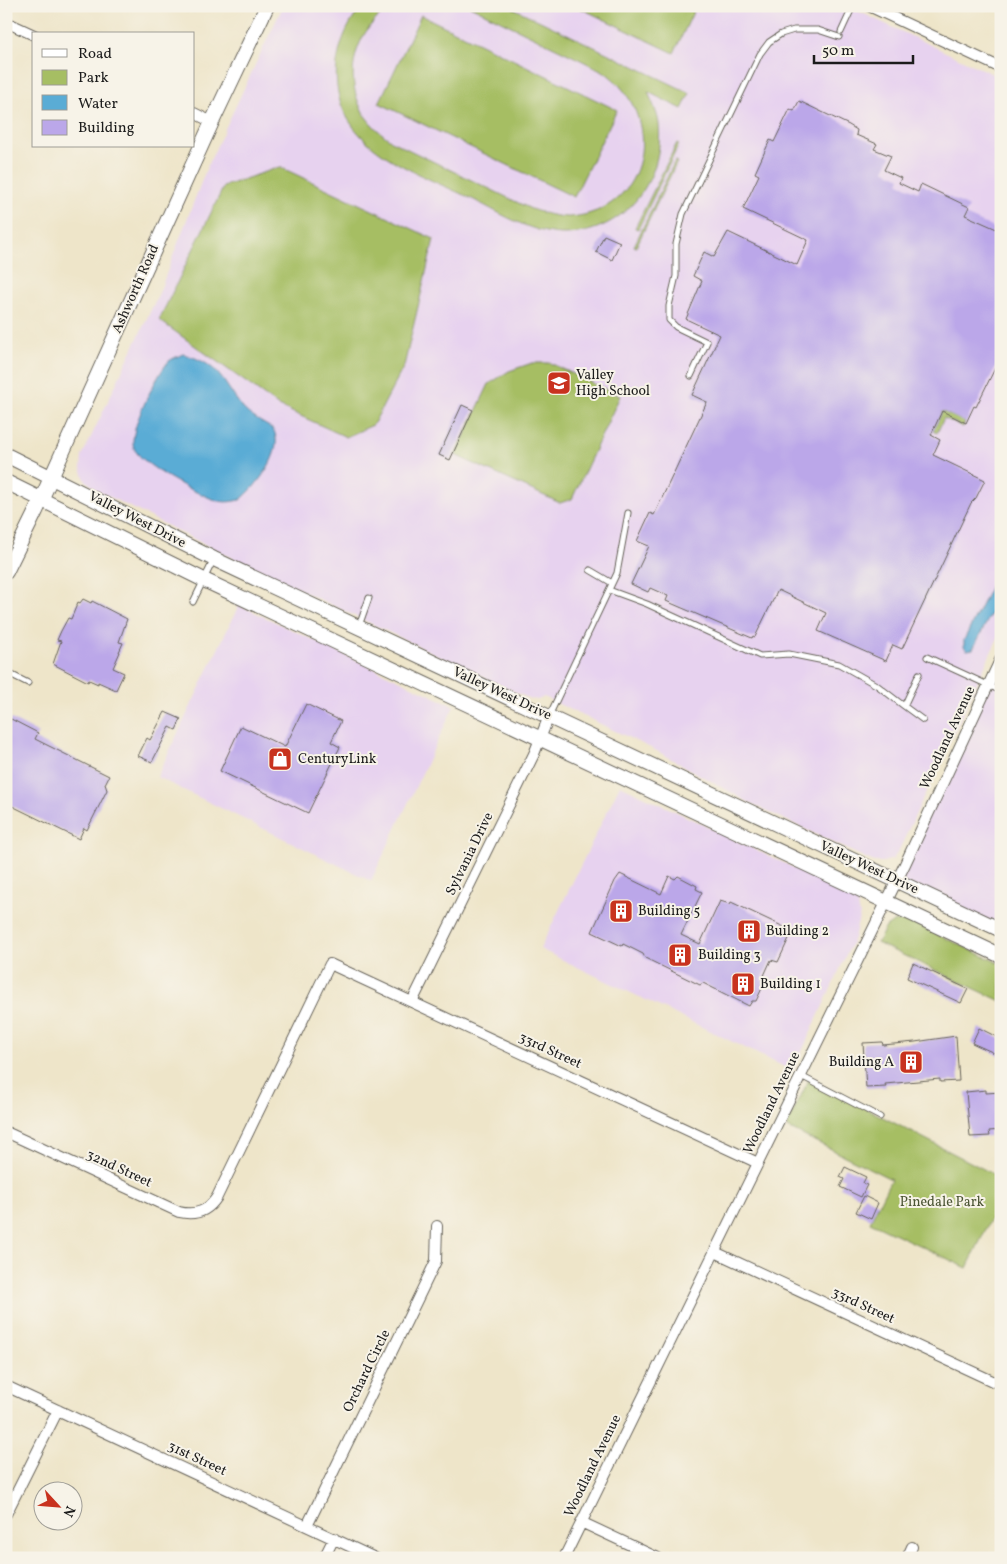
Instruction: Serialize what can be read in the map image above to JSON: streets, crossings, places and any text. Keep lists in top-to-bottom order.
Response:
{
  "streets": {
    "main road": ["Ashworth Road", "Valley West Drive"],
    "street": [
      "Woodland Avenue",
      "Sylvania Drive",
      "33rd Street",
      "32nd Street",
      "Orchard Circle",
      "31st Street"
    ]
  },
  "crossings": [
    ["Ashworth Road", "Valley West Drive"],
    ["Valley West Drive", "Woodland Avenue"],
    ["Valley West Drive", "Sylvania Drive"],
    ["Woodland Avenue", "33rd Street"],
    ["Sylvania Drive", "33rd Street"],
    ["33rd Street", "32nd Street"],
    ["Orchard Circle", "31st Street"]
  ],
  "parks": ["Pinedale Park"],
  "places": {
    "school or university": ["Valley High School"],
    "shop": ["CenturyLink"],
    "building": [
      "Building 5",
      "Building 2",
      "Building 3",
      "Building 1",
      "Building A"
    ]
  },
  "legend": [
    "Road",
    "Park",
    "Water",
    "Building"
  ],
  "scale_bar": "50 m",
  "north": "bottom right"
}
